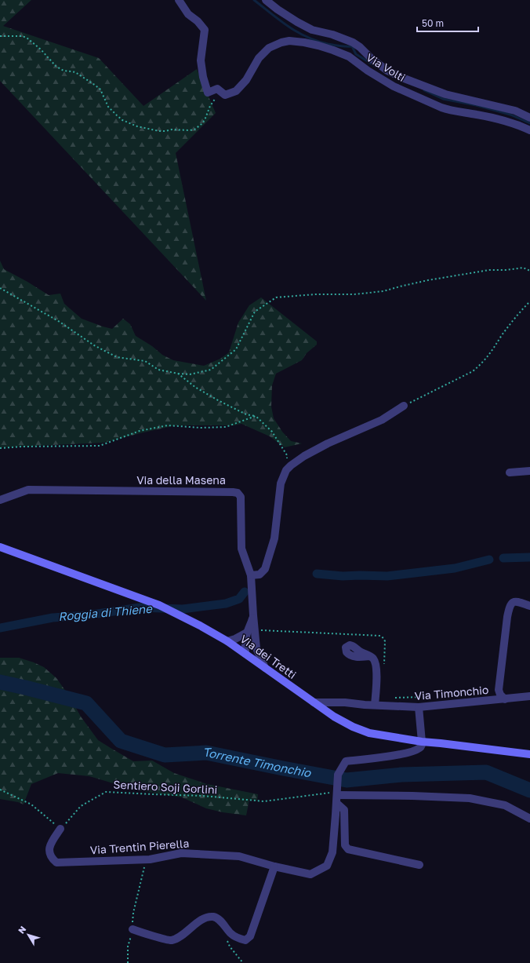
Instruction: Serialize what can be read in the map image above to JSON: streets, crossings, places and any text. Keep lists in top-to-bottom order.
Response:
{
  "streets": {
    "street": [
      "Via Volti",
      "Via della Masena",
      "Via dei Tretti",
      "Via Timonchio",
      "Via Trentin Pierella"
    ],
    "path": ["Sentiero Soji Gorlini"]
  },
  "crossings": [
    ["Via della Masena", "Via dei Tretti"],
    ["Via dei Tretti", "Via Timonchio"],
    ["Via dei Tretti", "Via Trentin Pierella"],
    ["Sentiero Soji Gorlini", "Via Trentin Pierella"]
  ],
  "water": ["Roggia di Thiene", "Torrente Timonchio"],
  "scale_bar": "50 m",
  "north": "top left"
}
